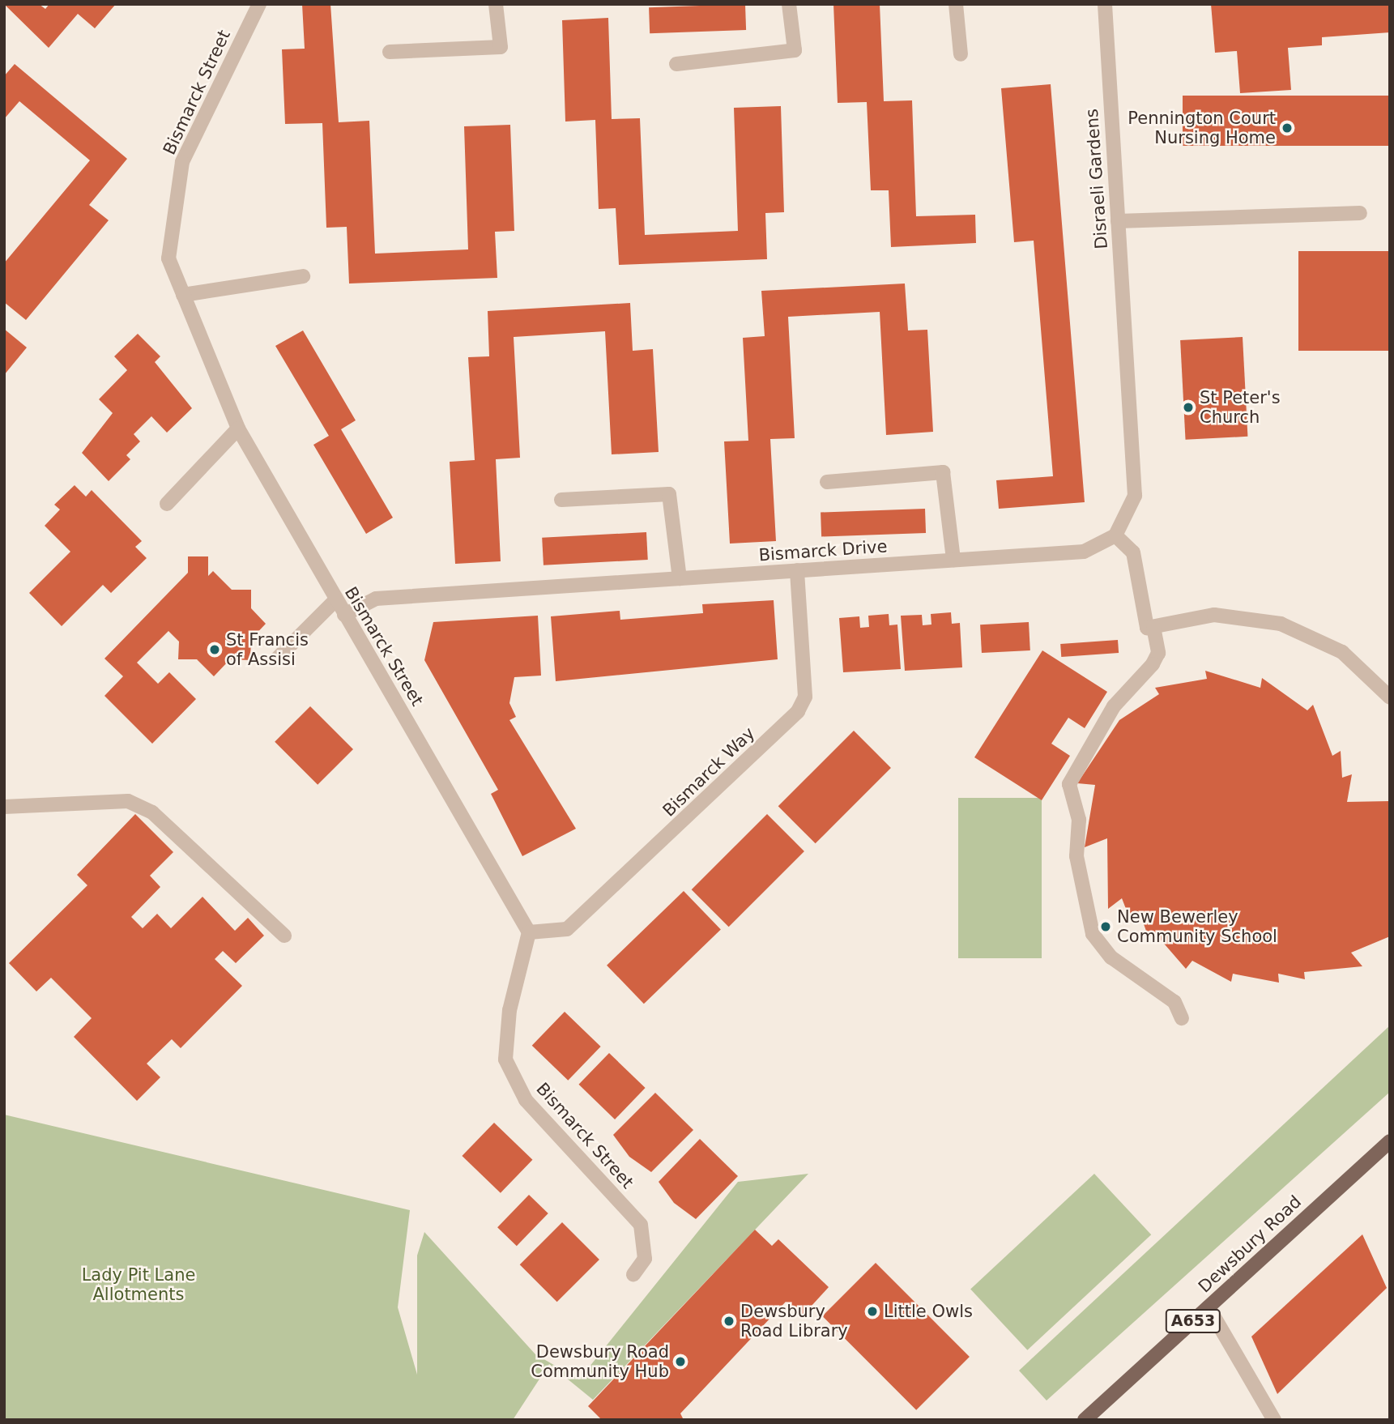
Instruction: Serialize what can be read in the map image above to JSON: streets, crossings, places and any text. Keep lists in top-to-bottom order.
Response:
{
  "streets": {
    "main road": ["Dewsbury Road", "A653"],
    "street": [
      "Bismarck Street",
      "Disraeli Gardens",
      "Bismarck Drive",
      "Bismarck Way"
    ]
  },
  "crossings": [
    ["Bismarck Street", "Bismarck Drive"],
    ["Bismarck Street", "Bismarck Way"],
    ["Disraeli Gardens", "Bismarck Drive"],
    ["Bismarck Drive", "Bismarck Way"]
  ],
  "parks": ["Lady Pit Lane Allotments"],
  "places": [
    "Pennington Court Nursing Home",
    "St Peter's Church",
    "St Francis of Assisi",
    "New Bewerley Community School",
    "Little Owls",
    "Dewsbury Road Library",
    "Dewsbury Road Community Hub"
  ]
}
